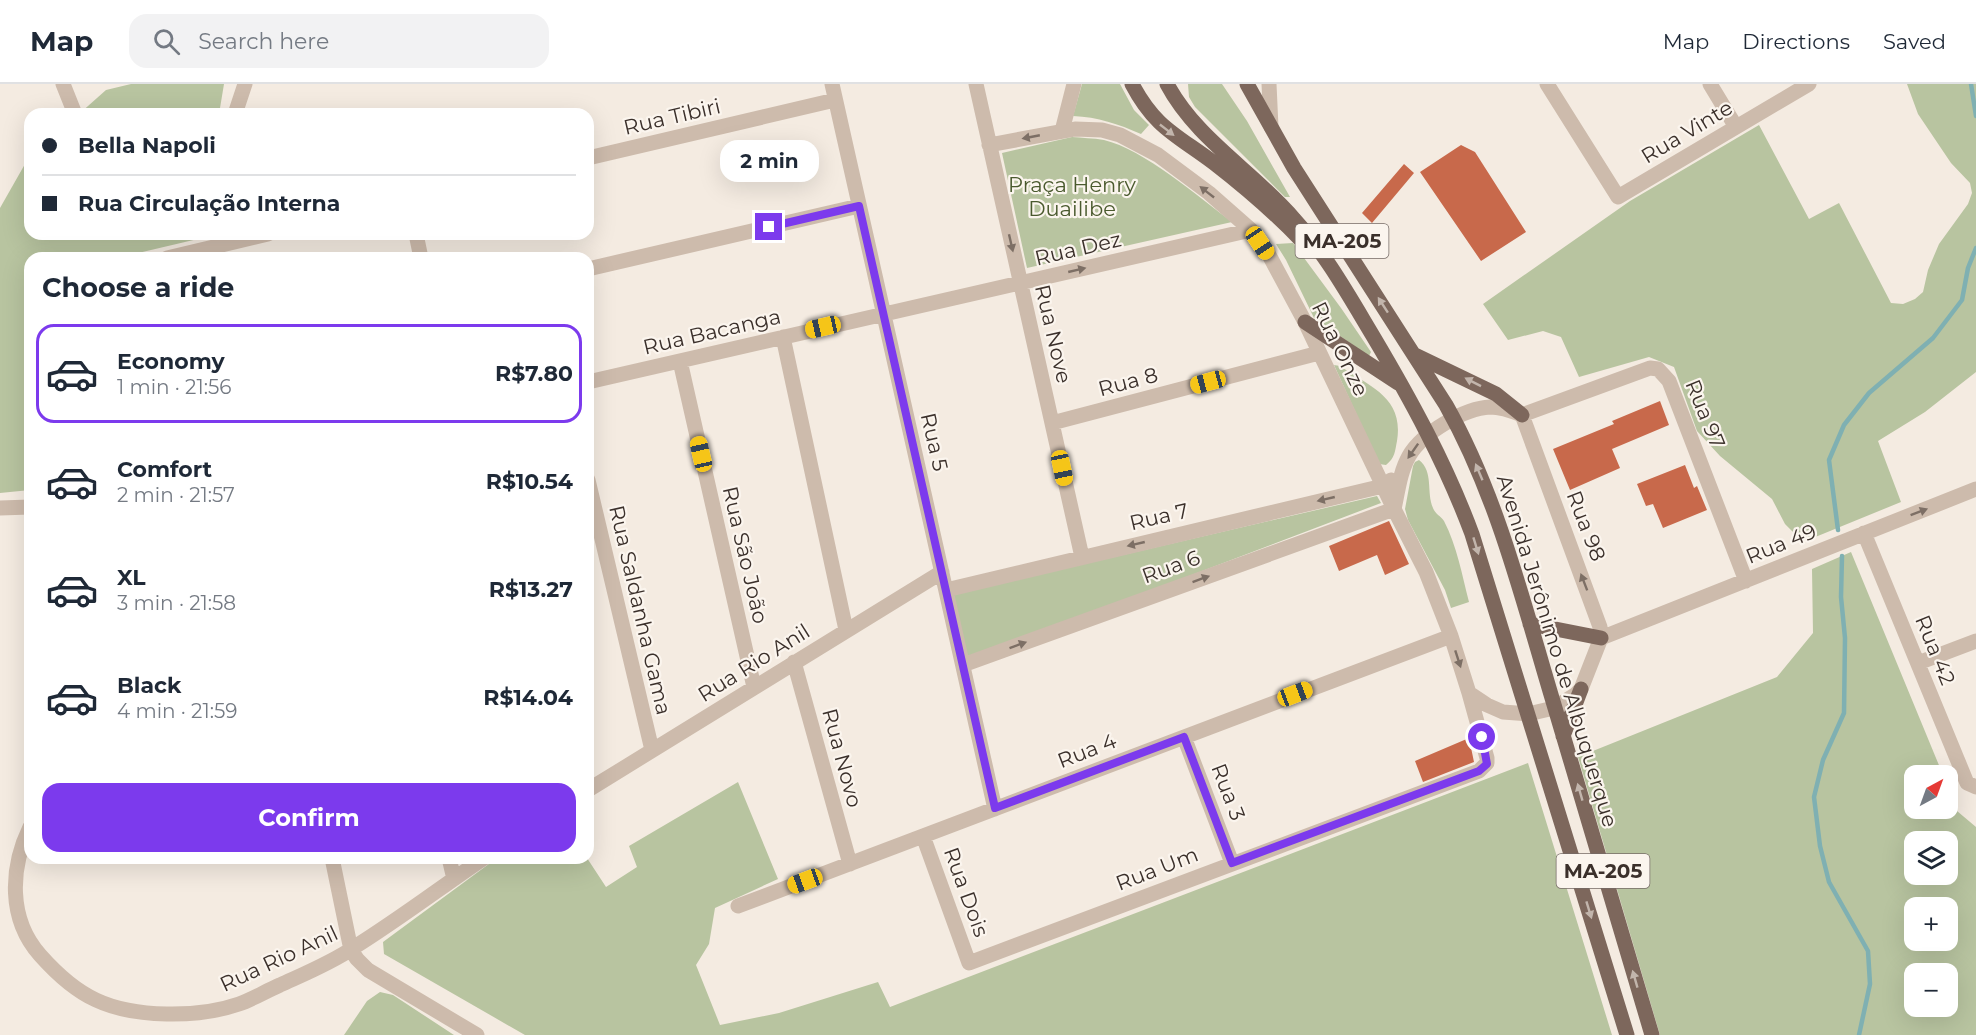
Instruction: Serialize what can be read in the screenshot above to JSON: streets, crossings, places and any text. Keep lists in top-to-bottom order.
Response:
{
  "streets": {
    "main road": ["MA-205", "Avenida Jerônimo de Albuquerque"],
    "street": [
      "Rua Tibiri",
      "Rua Vinte",
      "Rua Dez",
      "Rua Bacanga",
      "Rua Nove",
      "Rua Onze",
      "Rua 8",
      "Rua 97",
      "Rua 5",
      "Rua 7",
      "Rua 98",
      "Rua 49",
      "Rua São João",
      "Rua 6",
      "Rua Saldanha Gama",
      "Rua 42",
      "Rua Rio Anil",
      "Rua 4",
      "Rua Novo",
      "Rua 3",
      "Rua Um",
      "Rua Dois"
    ]
  },
  "crossings": [
    ["Rua Tibiri", "Rua 5"],
    ["Rua Dez", "Rua Bacanga"],
    ["Rua Dez", "Rua Nove"],
    ["Rua Dez", "Rua Onze"],
    ["Rua Bacanga", "Rua Nove"],
    ["Rua Bacanga", "Rua 5"],
    ["Rua Bacanga", "Rua São João"],
    ["Rua Nove", "Rua Onze"],
    ["Rua Nove", "Rua 8"],
    ["Rua Nove", "Rua 7"],
    ["Rua Onze", "Rua 8"],
    ["Rua Onze", "Rua 7"],
    ["Rua Onze", "Rua 6"],
    ["Rua Onze", "Rua 4"],
    ["Rua Onze", "Rua Um"],
    ["Rua 97", "Rua 98"],
    ["Rua 97", "Rua 49"],
    ["Rua 5", "Rua 7"],
    ["Rua 5", "Rua 6"],
    ["Rua 5", "Rua Rio Anil"],
    ["Rua 5", "Rua 4"],
    ["Rua 98", "Rua 49"],
    ["Rua 49", "Rua 42"],
    ["Rua São João", "Rua Rio Anil"],
    ["Rua Saldanha Gama", "Rua Rio Anil"],
    ["Rua Rio Anil", "Rua Novo"],
    ["Rua 4", "Rua Novo"],
    ["Rua 4", "Rua 3"],
    ["Rua 4", "Rua Dois"],
    ["Rua 3", "Rua Um"],
    ["Rua Um", "Rua Dois"]
  ],
  "one_way": [
    "Rua Dez",
    "Rua 7",
    "Rua 98",
    "Rua 6"
  ],
  "parks": ["Praça Henry Duailibe"],
  "north": "top right",
  "page": {
    "header": "Map",
    "search": "Search here",
    "nav": ["Map", "Directions", "Saved"],
    "banner": ["Bella Napoli", "Rua Circulação Interna"],
    "bubble": "2 min",
    "heading": "Choose a ride",
    "list": [
      {
        "name": "Economy",
        "note": "1 min · 21:56",
        "value": "R$7.80"
      },
      {
        "name": "Comfort",
        "note": "2 min · 21:57",
        "value": "R$10.54"
      },
      {
        "name": "XL",
        "note": "3 min · 21:58",
        "value": "R$13.27"
      },
      {
        "name": "Black",
        "note": "4 min · 21:59",
        "value": "R$14.04"
      }
    ],
    "map_buttons": ["+", "−"],
    "buttons": "Confirm"
  }
}
